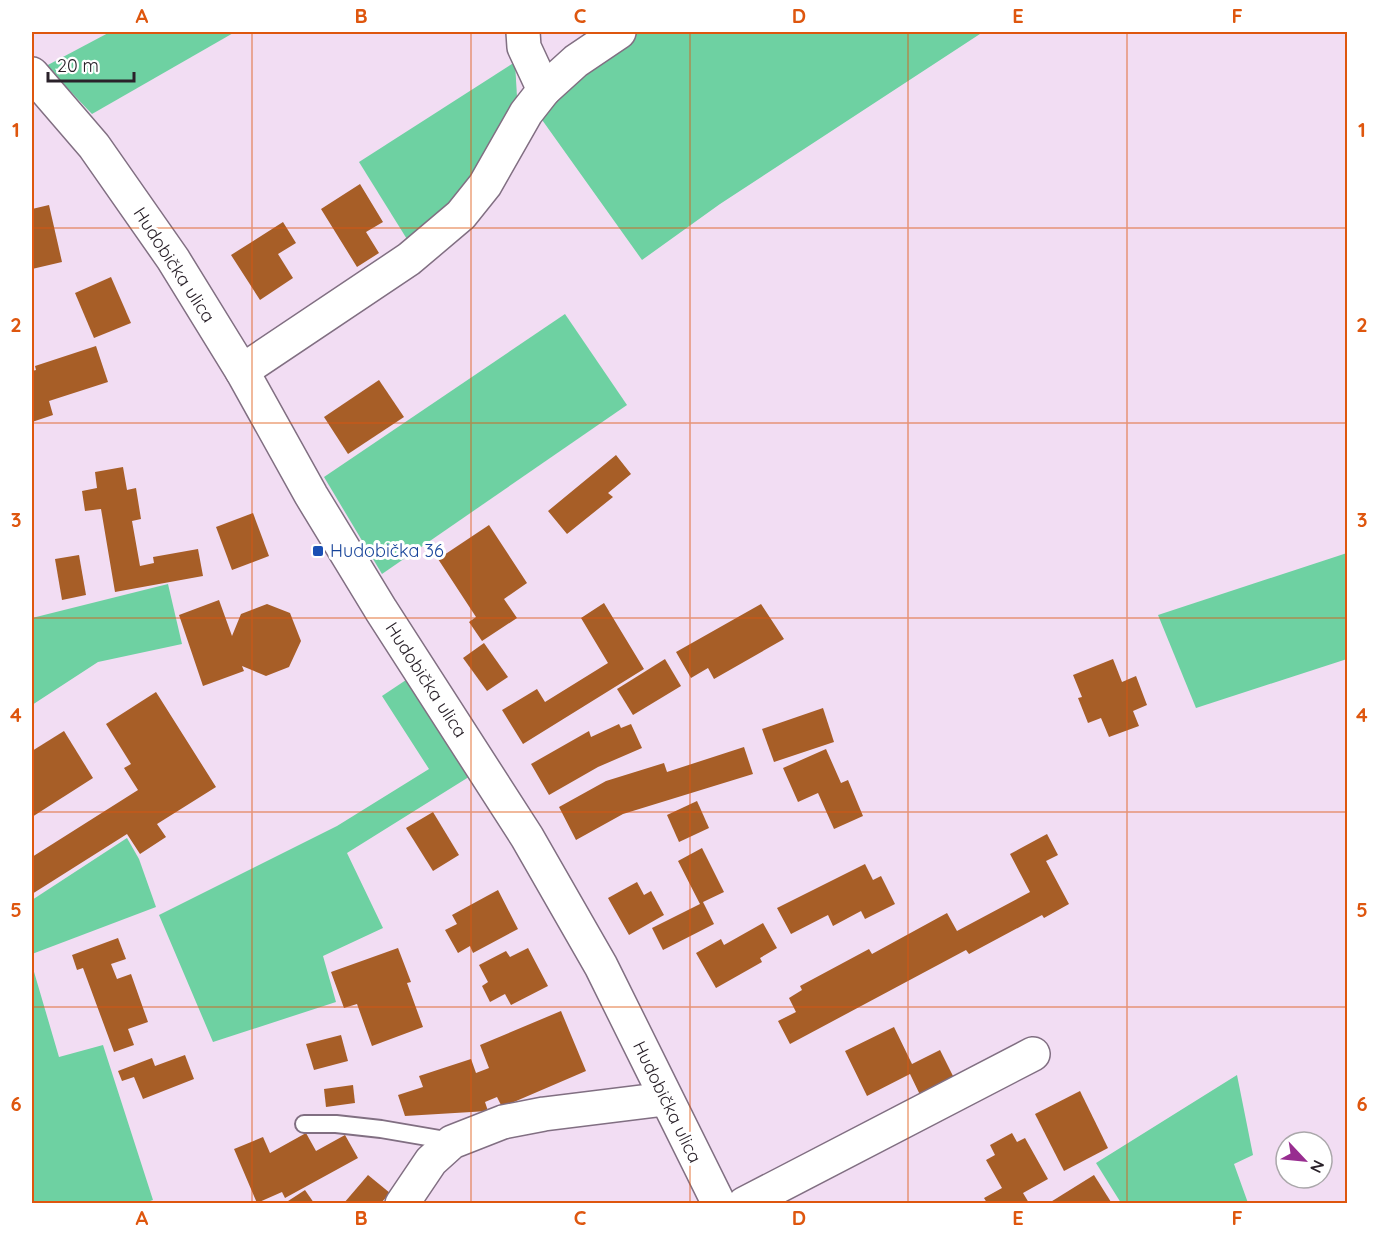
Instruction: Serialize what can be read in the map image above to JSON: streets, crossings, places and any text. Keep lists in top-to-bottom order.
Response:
{
  "streets": {
    "main road": ["Hudobička ulica"]
  },
  "places": {
    "transit": ["Hudobička 36"]
  },
  "scale_bar": "20 m",
  "north": "bottom right",
  "grid": {
    "columns": [
      "A",
      "B",
      "C",
      "D",
      "E",
      "F"
    ],
    "rows": [
      "1",
      "2",
      "3",
      "4",
      "5",
      "6"
    ]
  }
}
